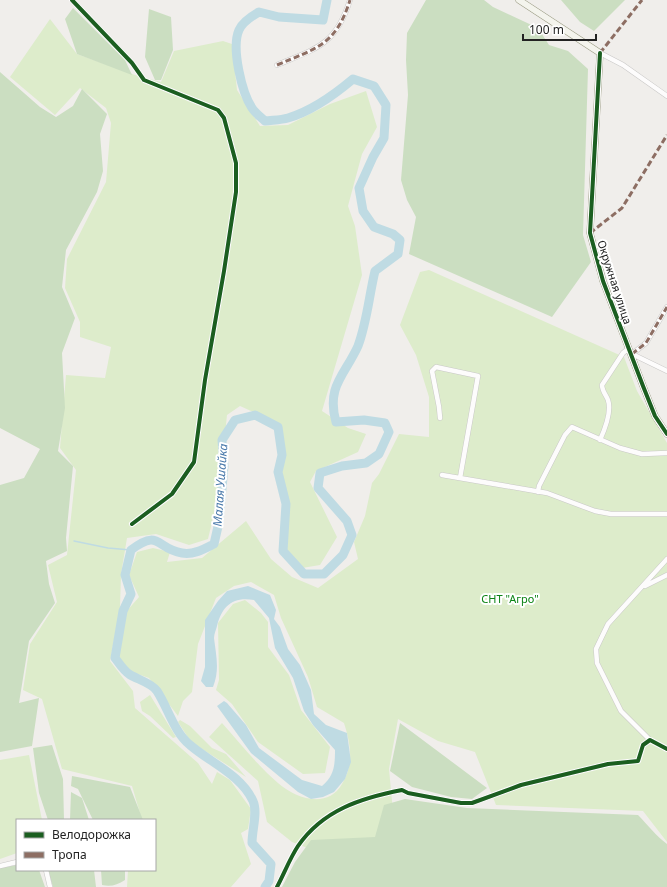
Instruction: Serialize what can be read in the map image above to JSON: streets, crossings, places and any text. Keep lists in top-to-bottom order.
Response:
{
  "streets": {
    "street": ["Окружная улица"]
  },
  "water": ["Малая Ушайка"],
  "parks": ["СНТ \"Агро\""],
  "legend": ["Велодорожка", "Тропа"],
  "scale_bar": "100 m"
}
